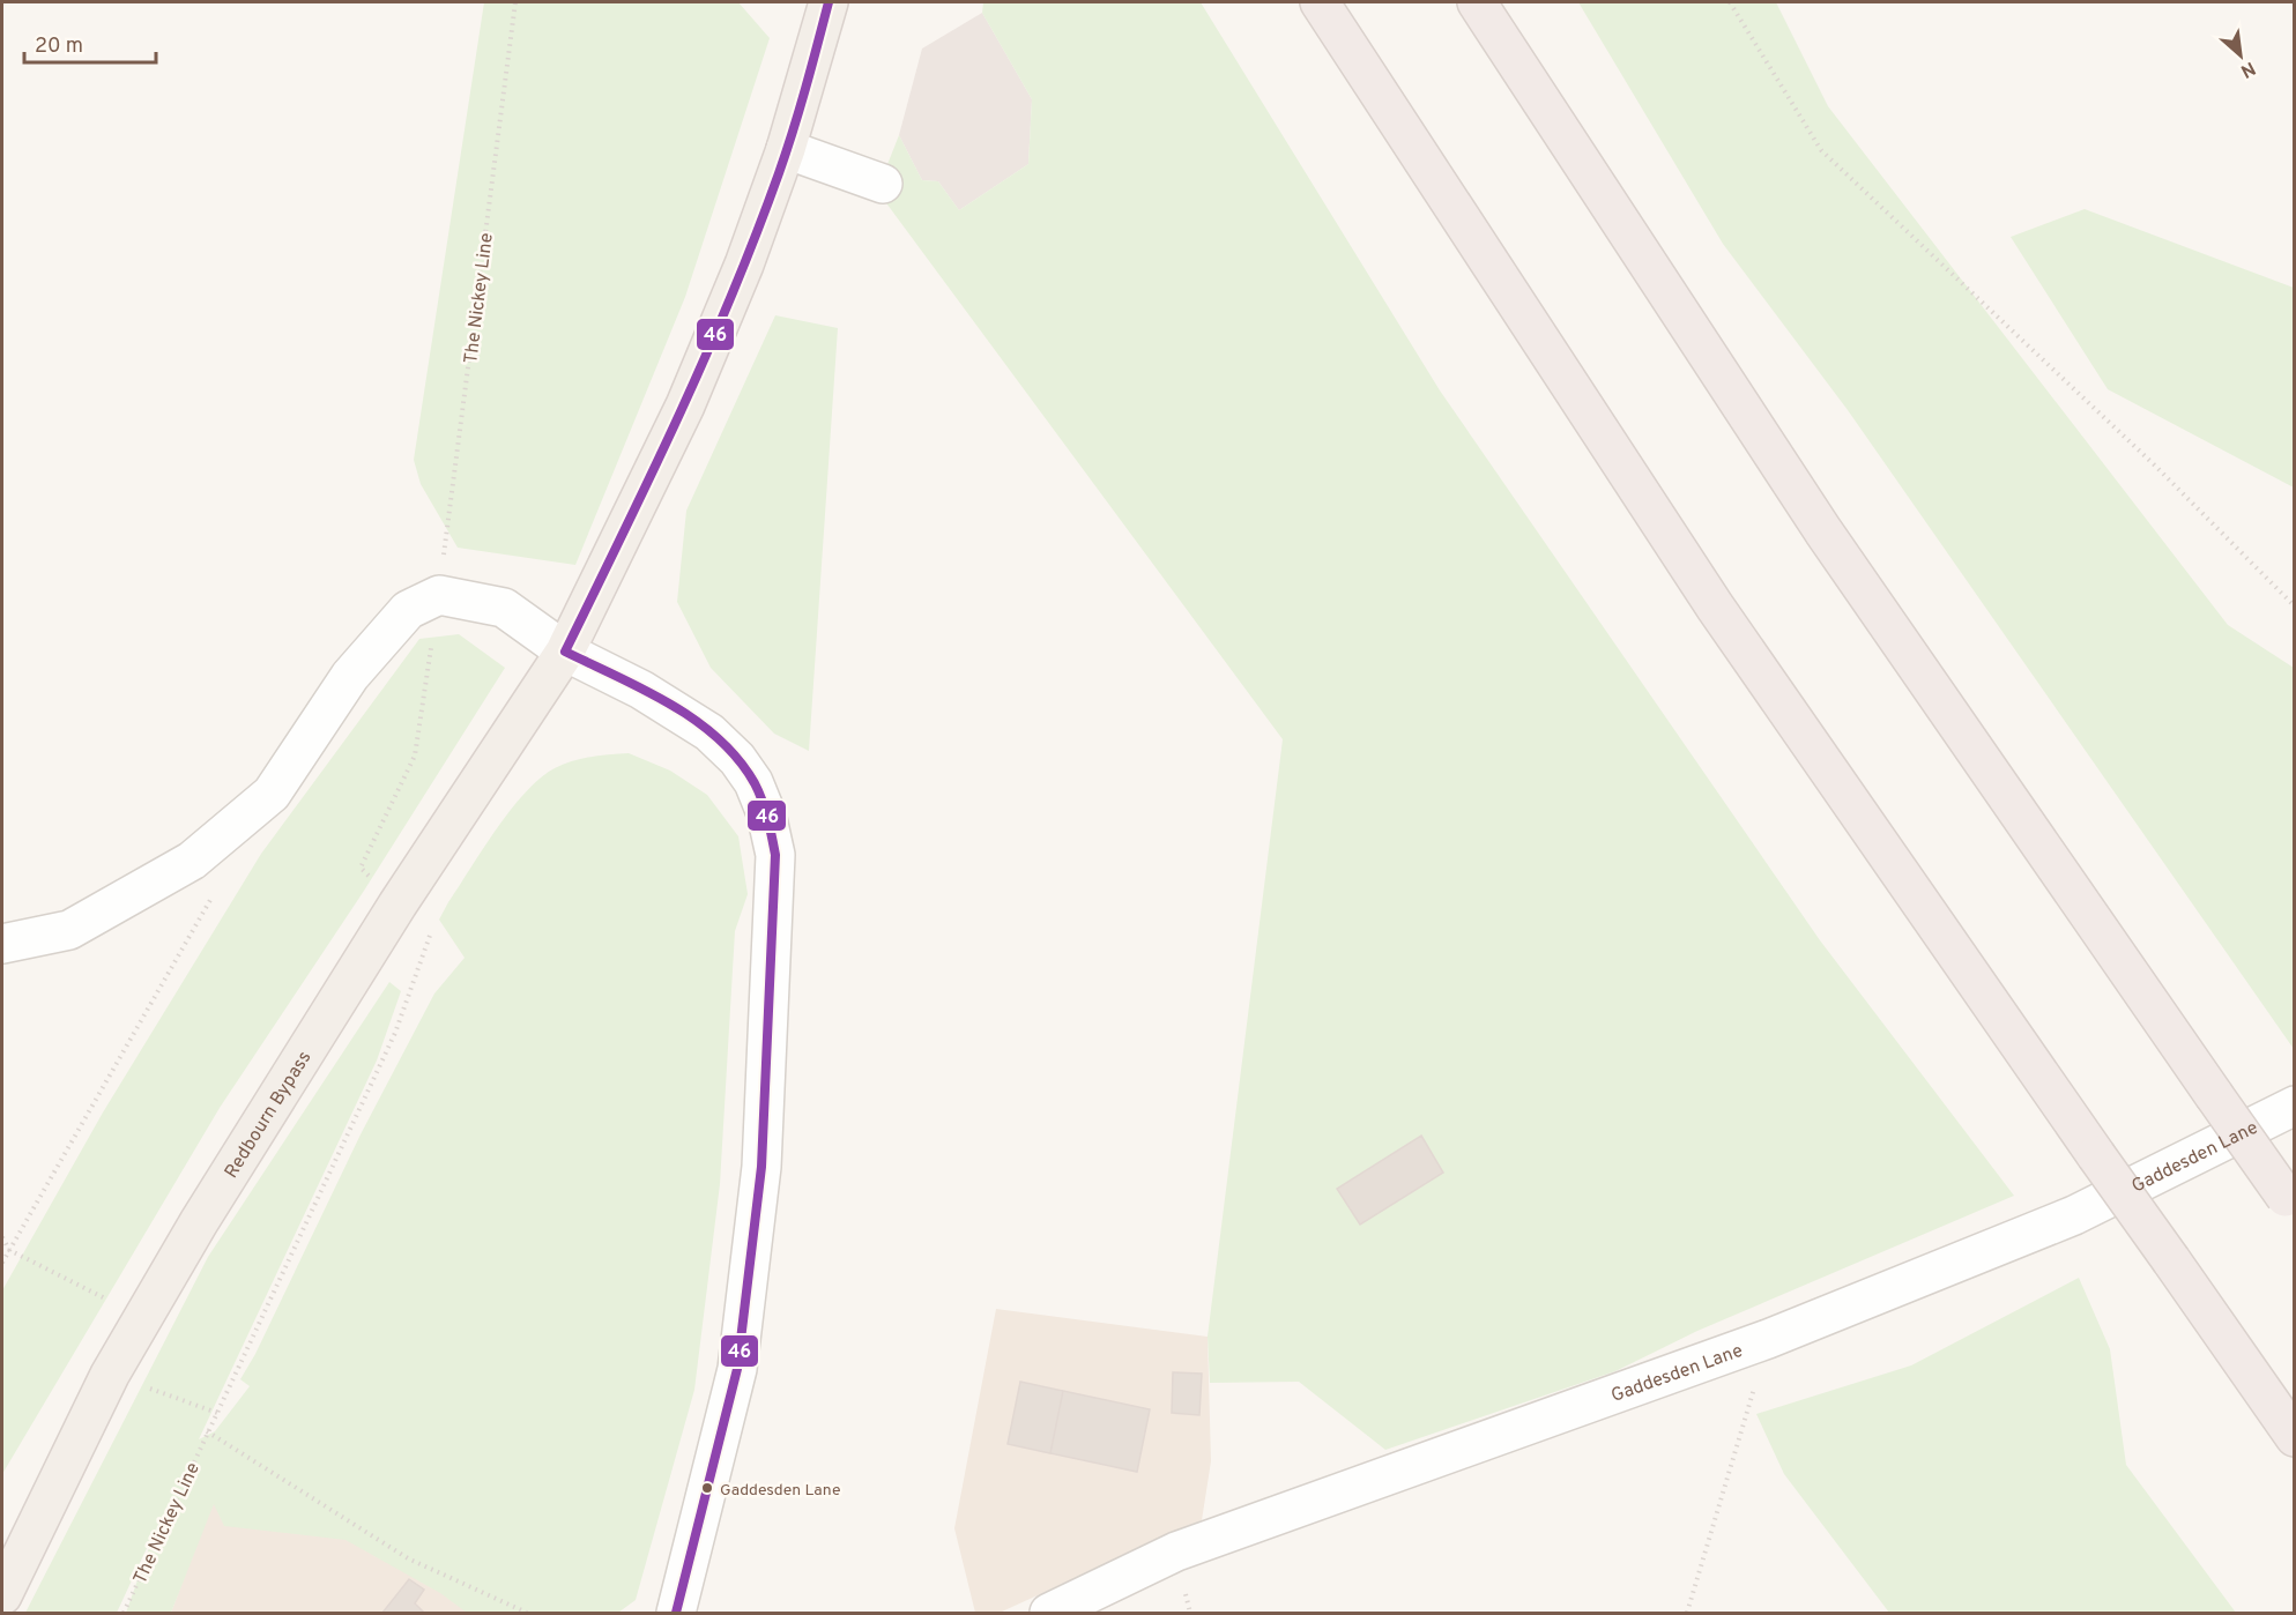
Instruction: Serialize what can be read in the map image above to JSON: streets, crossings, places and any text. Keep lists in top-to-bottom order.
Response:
{
  "streets": {
    "main road": ["Redbourn Bypass"],
    "street": ["Gaddesden Lane"],
    "path": ["The Nickey Line"]
  },
  "places": ["Gaddesden Lane"],
  "lines": ["transit line 46"],
  "scale_bar": "20 m",
  "north": "bottom right"
}
